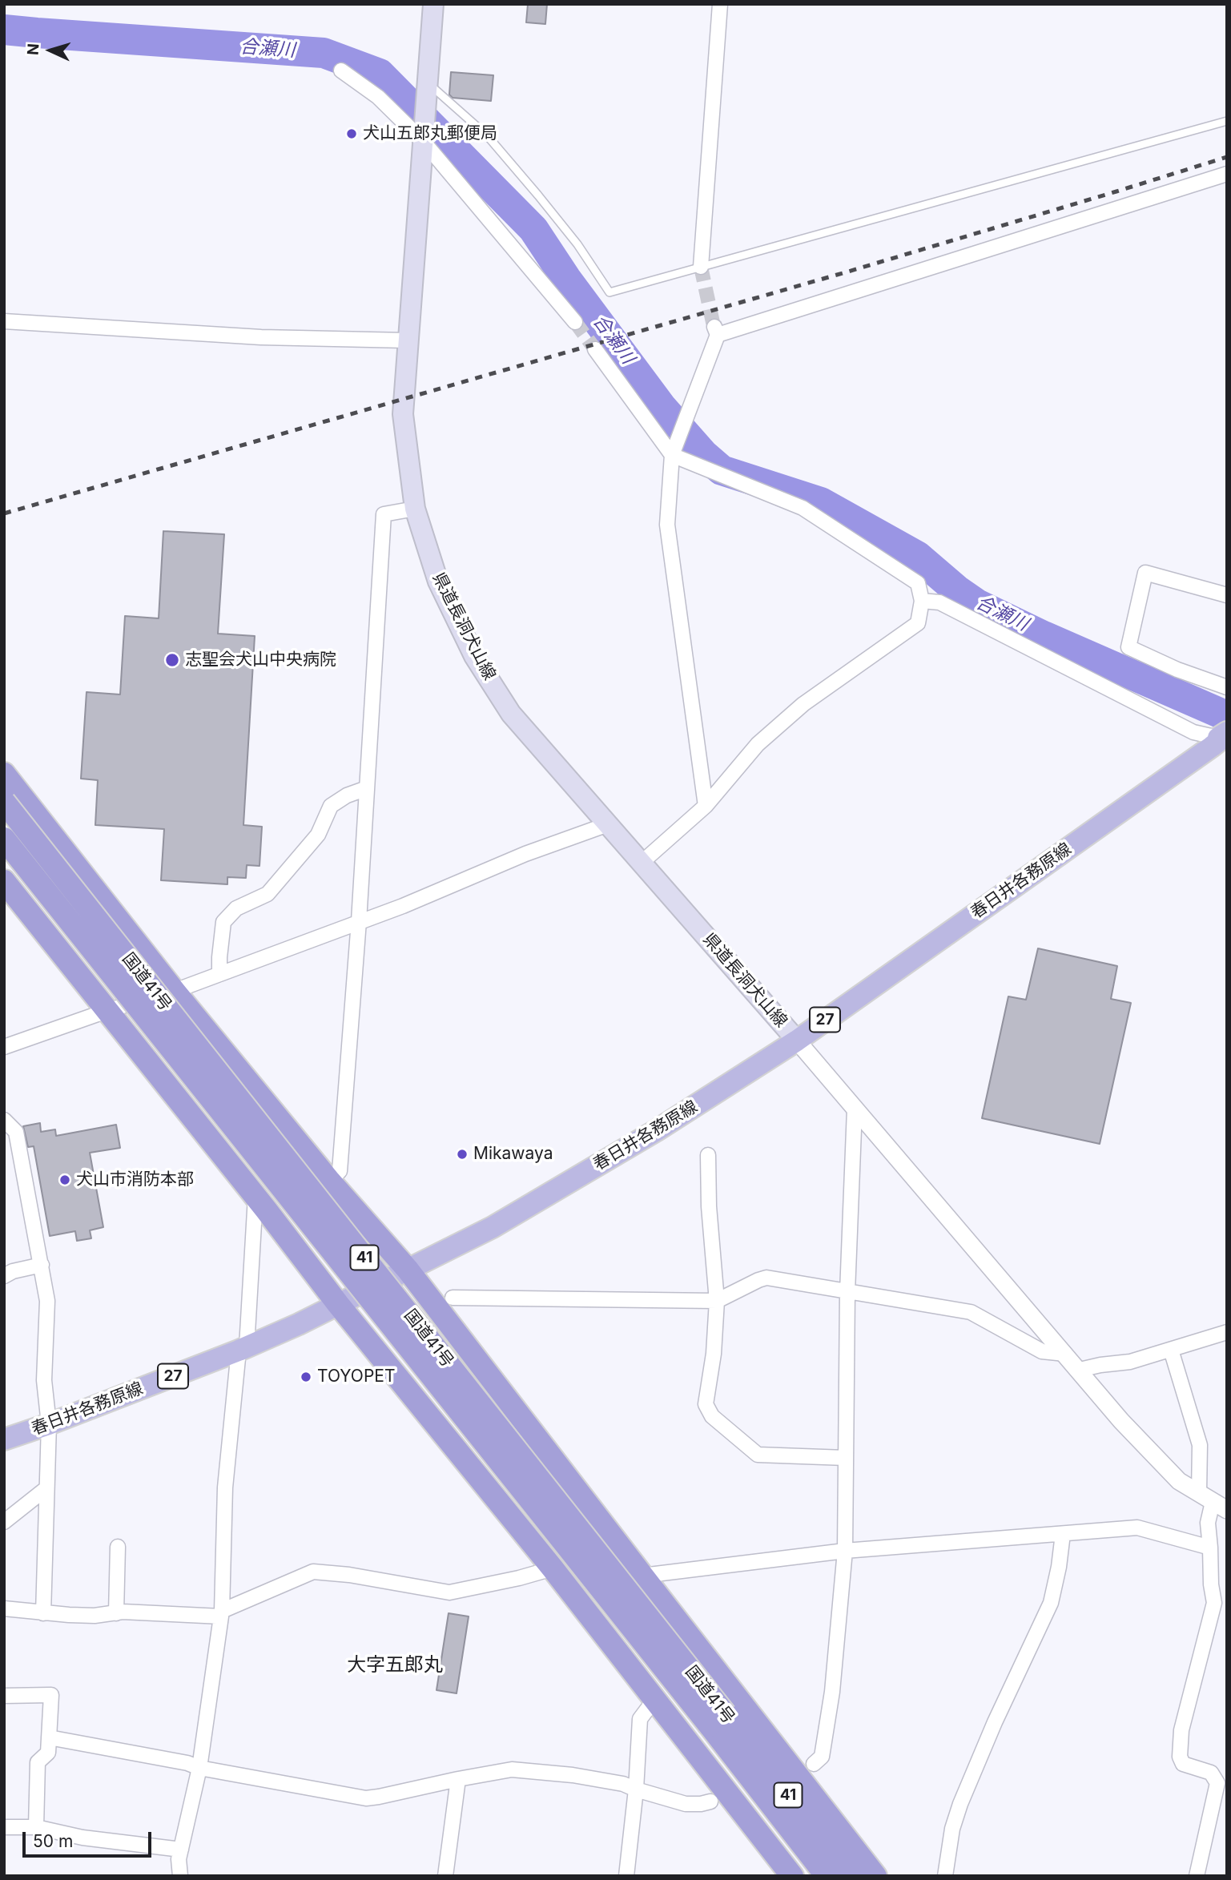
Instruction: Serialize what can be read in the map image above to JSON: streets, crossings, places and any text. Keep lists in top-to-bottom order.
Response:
{
  "streets": {
    "highway": ["国道41号", "41"],
    "main road": ["県道長洞犬山線", "春日井各務原線", "27"]
  },
  "crossings": [
    ["県道長洞犬山線", "春日井各務原線"]
  ],
  "districts": ["大字五郎丸"],
  "water": ["合瀬川"],
  "places": [
    "犬山五郎丸郵便局",
    "志聖会犬山中央病院",
    "Mikawaya",
    "犬山市消防本部",
    "TOYOPET"
  ],
  "scale_bar": "50 m",
  "north": "left"
}
